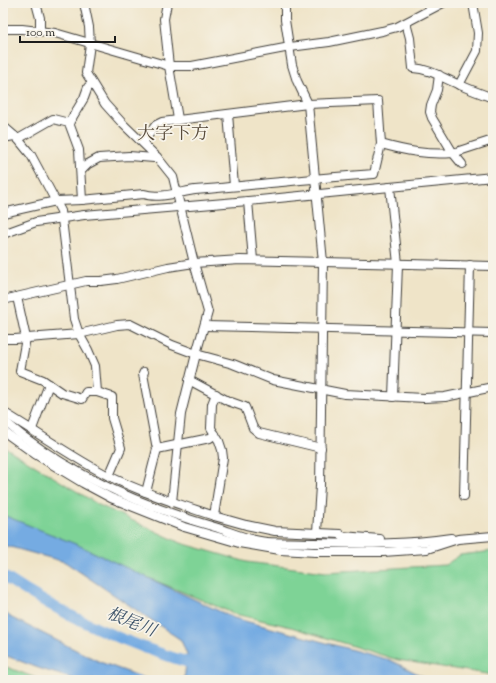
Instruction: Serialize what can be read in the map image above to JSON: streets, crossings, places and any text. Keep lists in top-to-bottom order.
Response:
{
  "districts": ["大字下方"],
  "water": ["根尾川"],
  "scale_bar": "100 m"
}
